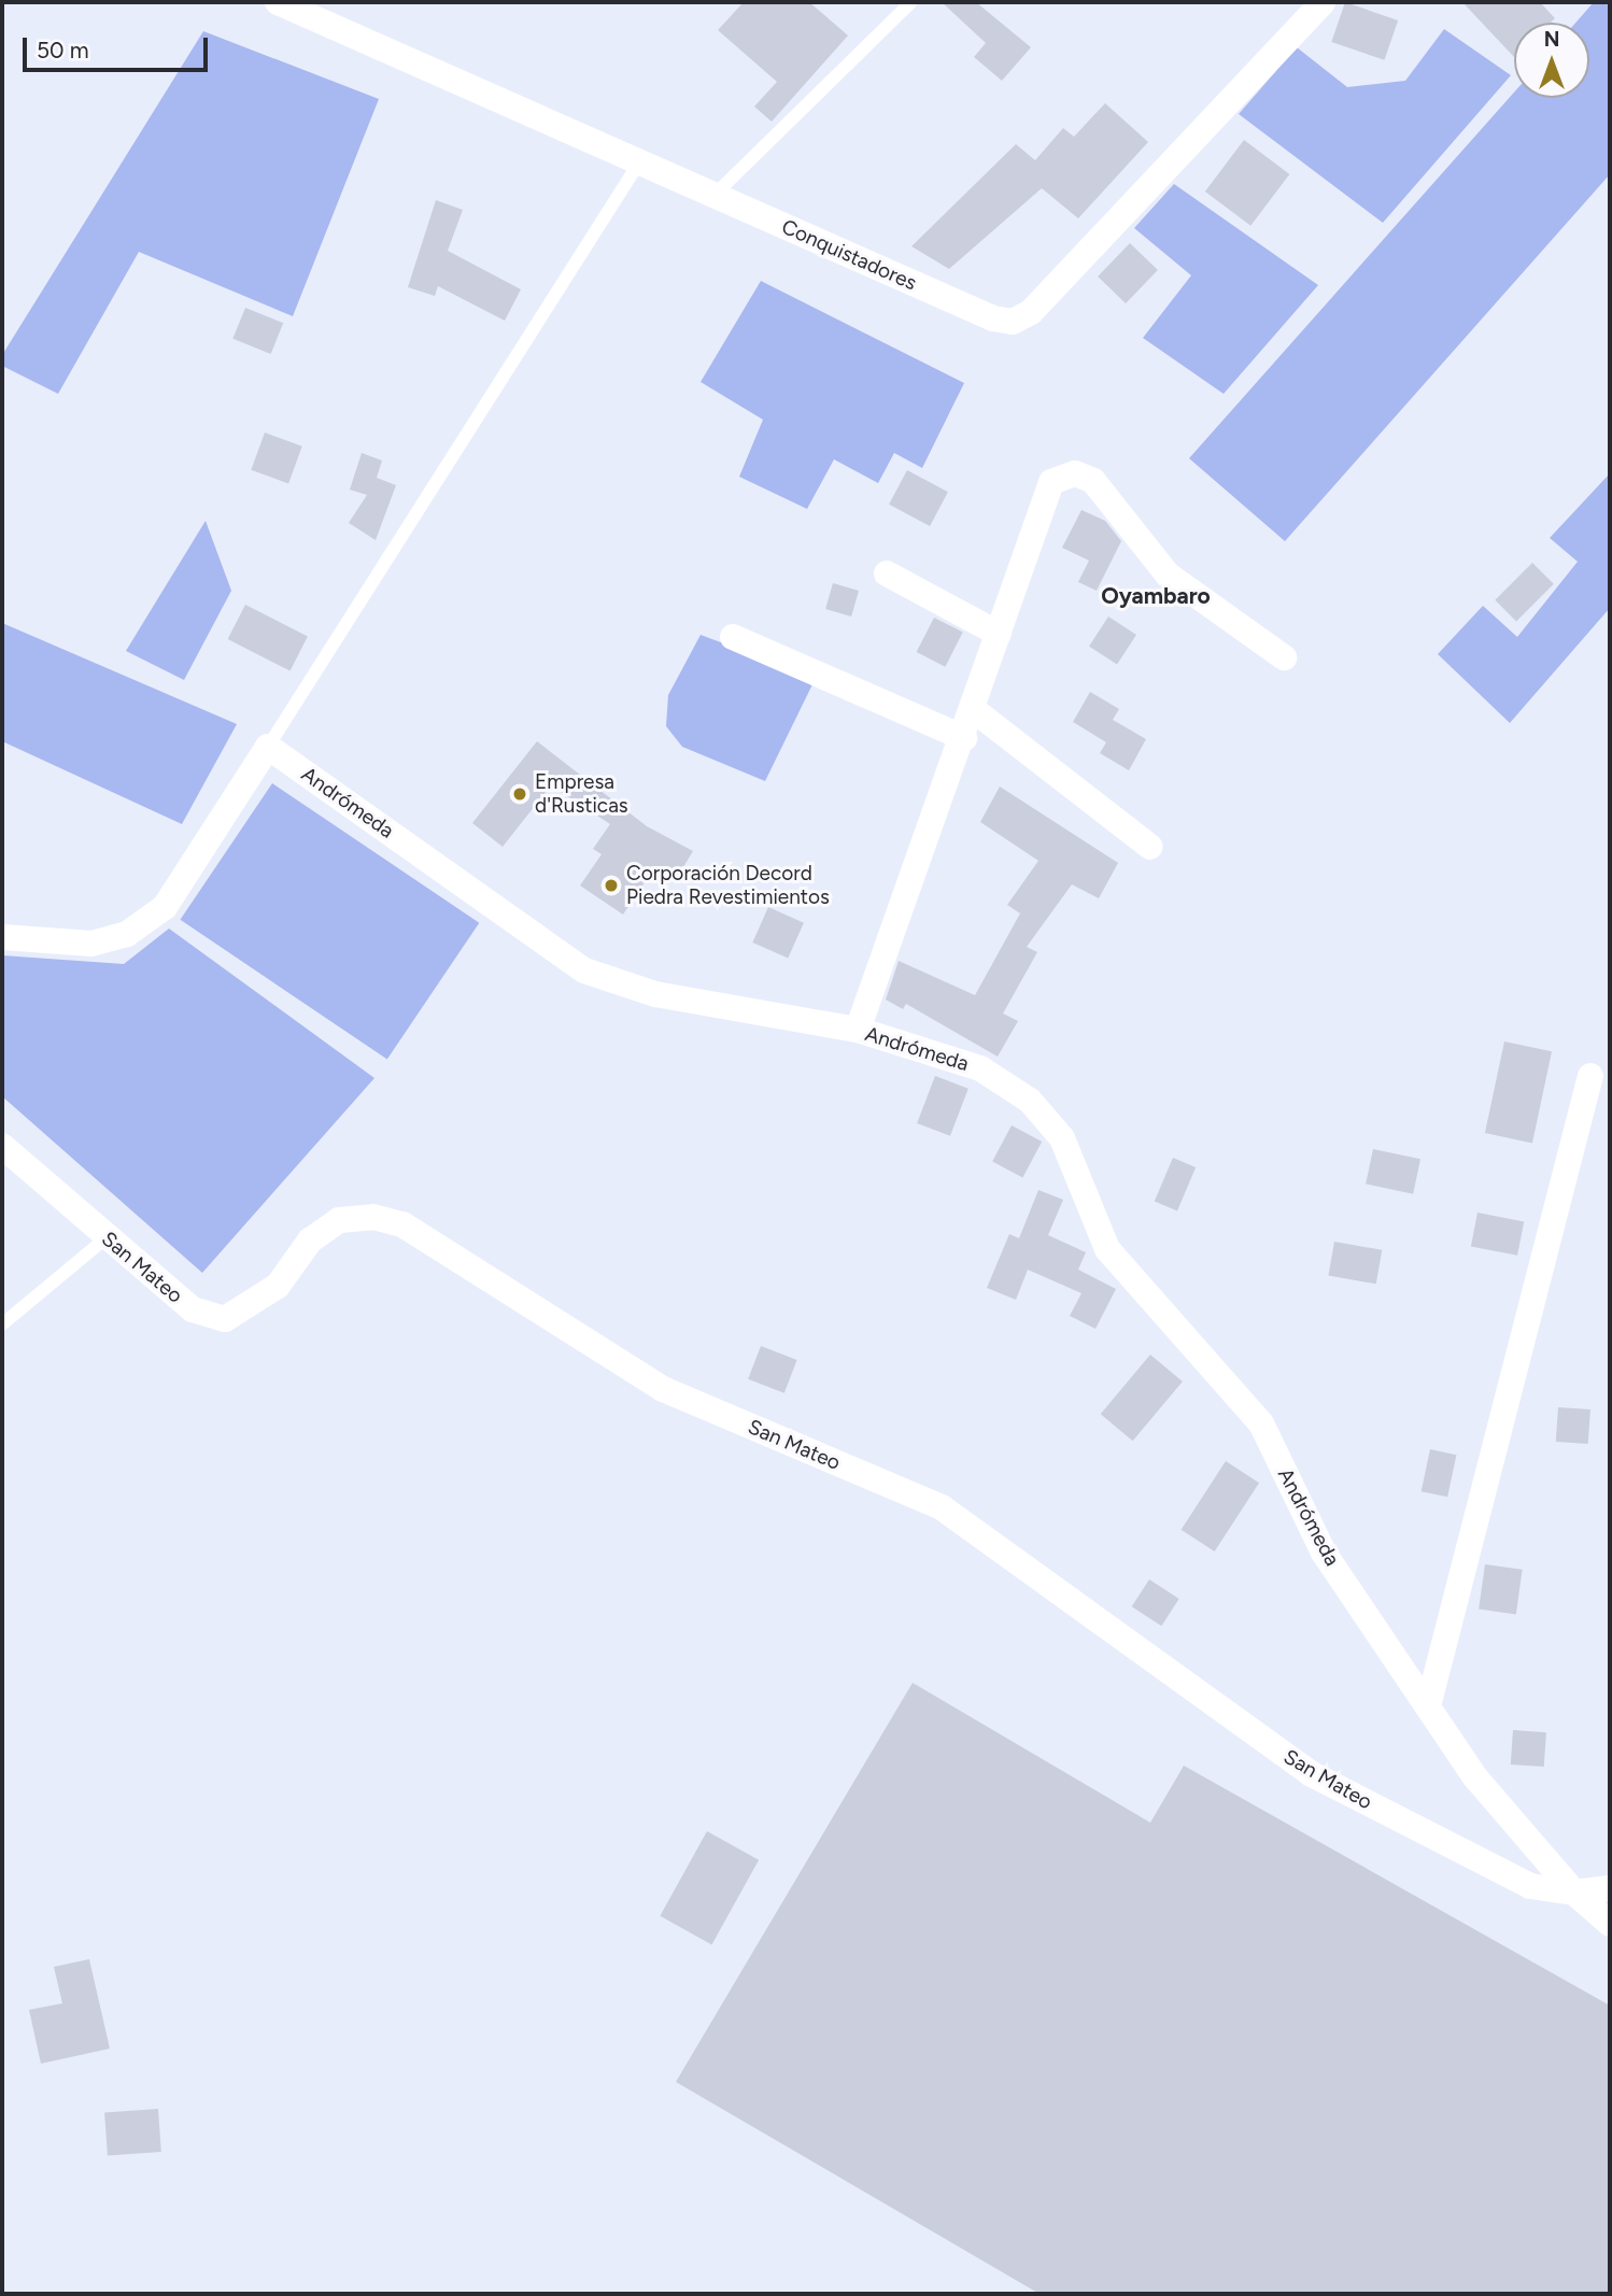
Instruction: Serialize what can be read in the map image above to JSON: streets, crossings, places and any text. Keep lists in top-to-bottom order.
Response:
{
  "streets": {
    "street": ["Conquistadores", "Andrómeda", "San Mateo"]
  },
  "crossings": [
    ["Andrómeda", "San Mateo"]
  ],
  "districts": ["Oyambaro"],
  "places": ["Empresa d'Rusticas", "Corporación Decord Piedra Revestimientos"],
  "scale_bar": "50 m",
  "north": "top"
}
